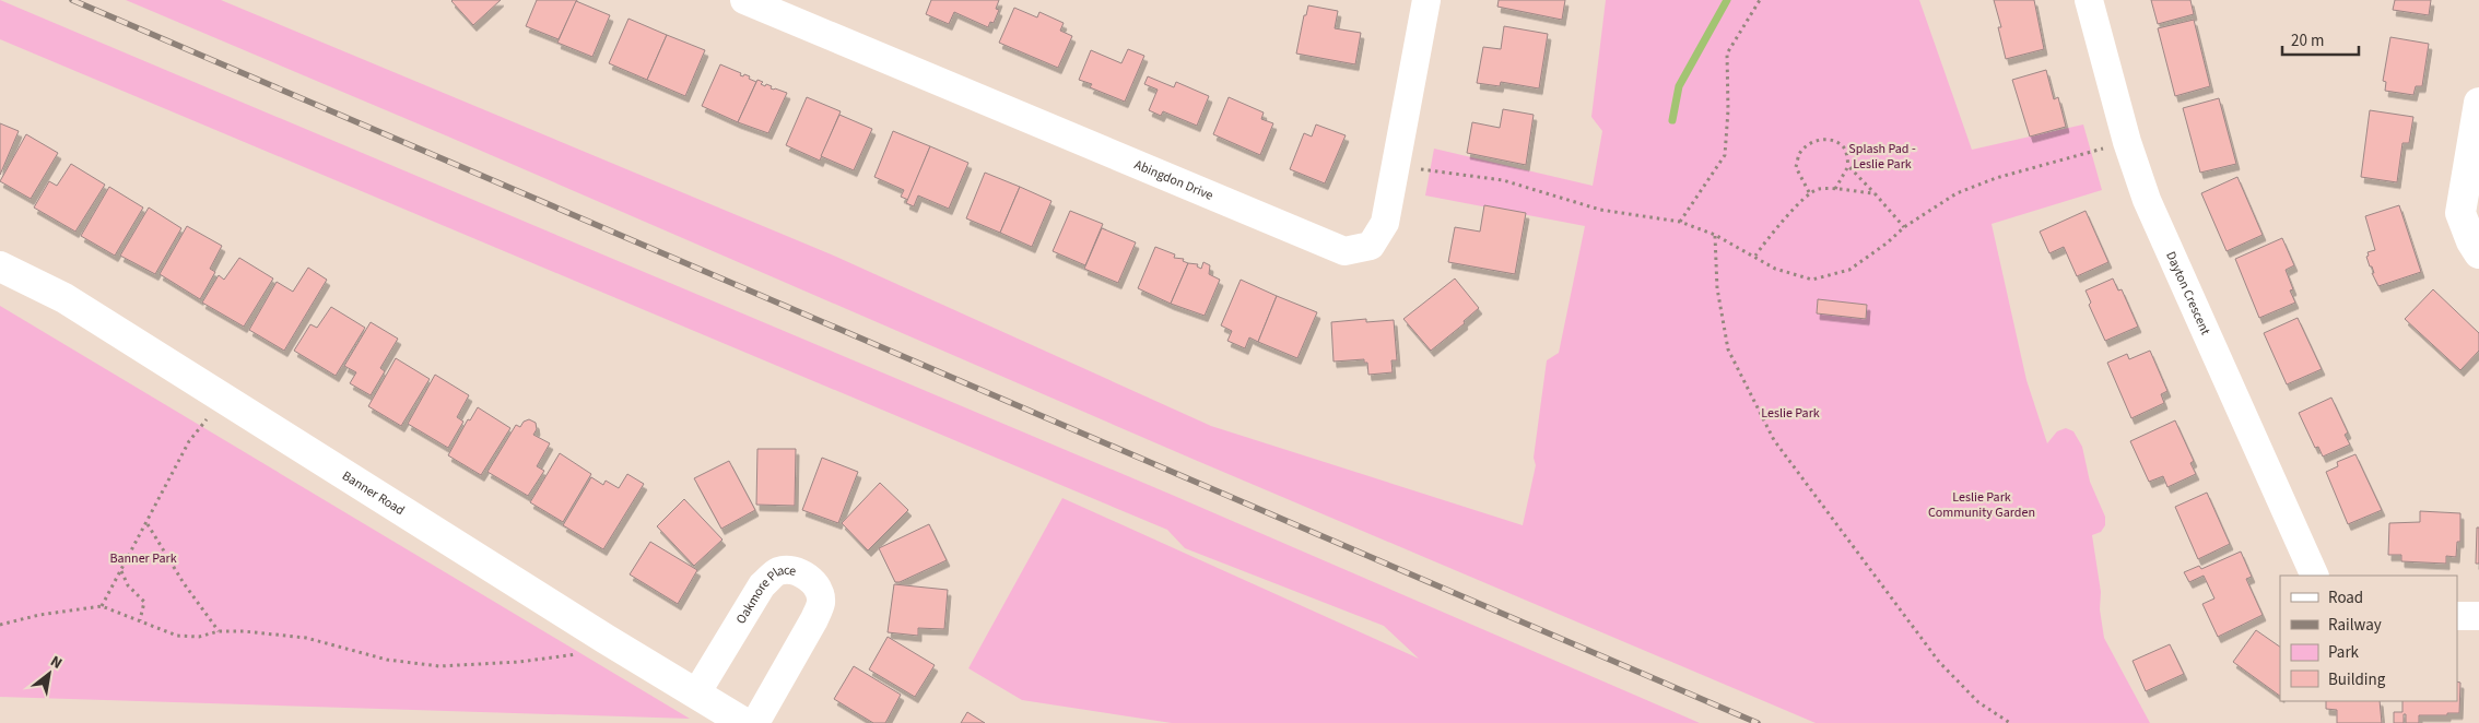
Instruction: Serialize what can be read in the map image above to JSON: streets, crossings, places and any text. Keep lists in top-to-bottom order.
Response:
{
  "streets": {
    "street": [
      "Abingdon Drive",
      "Dayton Crescent",
      "Banner Road",
      "Oakmore Place"
    ]
  },
  "crossings": [
    ["Banner Road", "Oakmore Place"]
  ],
  "parks": [
    "Splash Pad - Leslie Park",
    "Leslie Park",
    "Leslie Park Community Garden",
    "Banner Park"
  ],
  "legend": [
    "Road",
    "Railway",
    "Park",
    "Building"
  ],
  "scale_bar": "20 m",
  "north": "top right"
}
